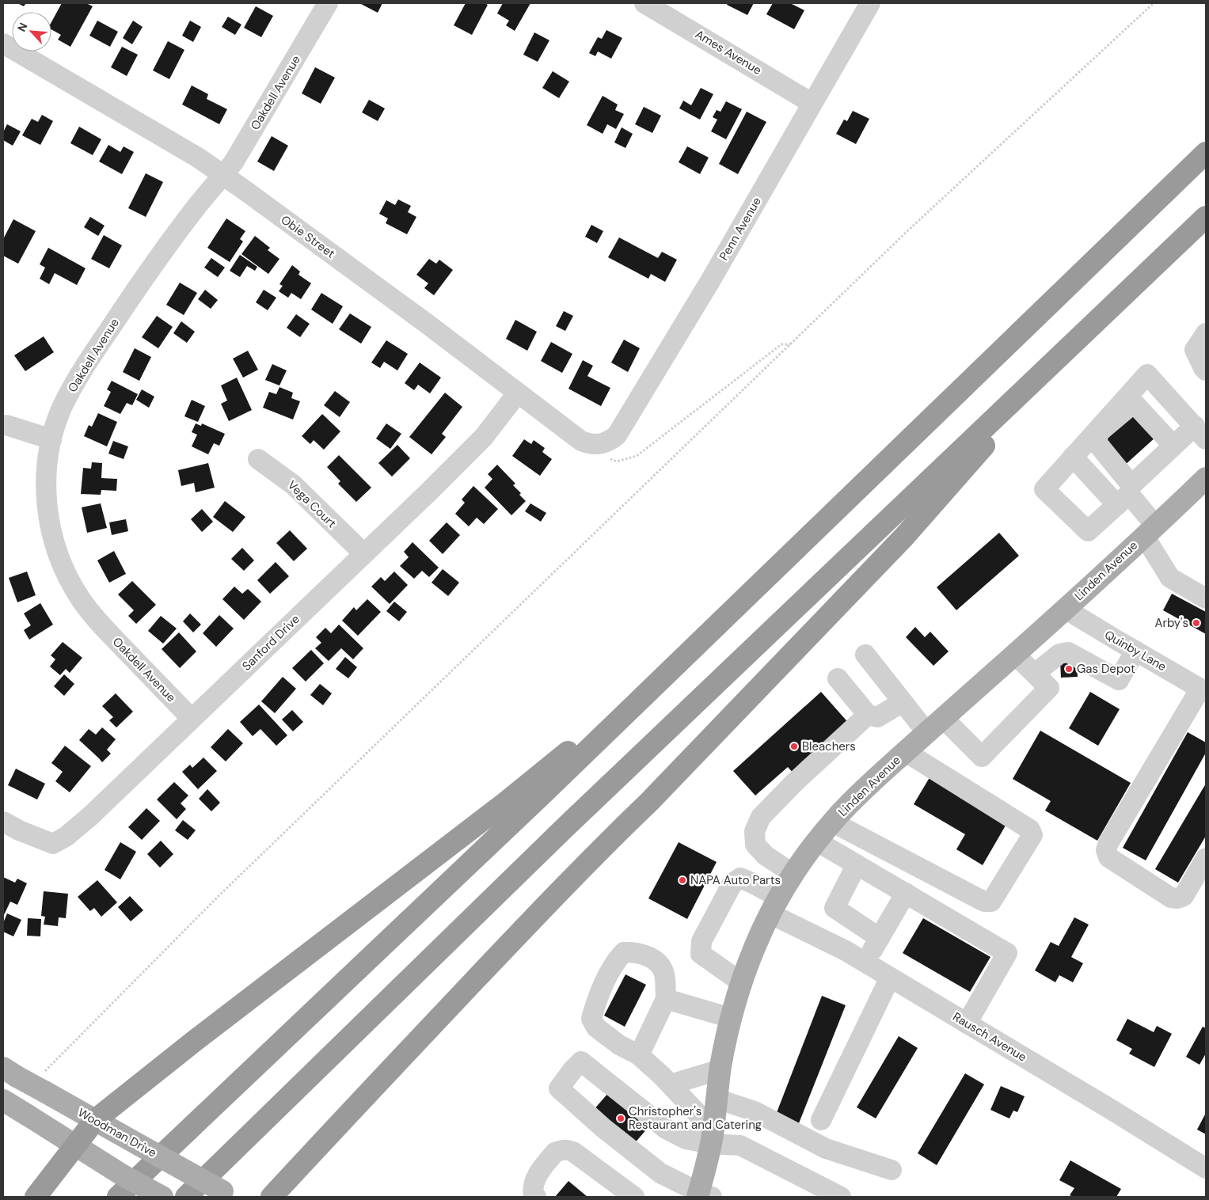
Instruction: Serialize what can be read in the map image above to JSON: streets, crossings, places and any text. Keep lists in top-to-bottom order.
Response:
{
  "streets": {
    "main road": ["Linden Avenue", "Woodman Drive"],
    "street": [
      "Ames Avenue",
      "Oakdell Avenue",
      "Penn Avenue",
      "Obie Street",
      "Vega Court",
      "Sanford Drive",
      "Quinby Lane",
      "Rausch Avenue"
    ]
  },
  "crossings": [
    ["Ames Avenue", "Penn Avenue"],
    ["Oakdell Avenue", "Obie Street"],
    ["Oakdell Avenue", "Sanford Drive"],
    ["Penn Avenue", "Obie Street"],
    ["Obie Street", "Sanford Drive"],
    ["Vega Court", "Sanford Drive"],
    ["Linden Avenue", "Quinby Lane"],
    ["Linden Avenue", "Rausch Avenue"]
  ],
  "places": [
    "Arby's",
    "Gas Depot",
    "Bleachers",
    "NAPA Auto Parts",
    "Christopher's Restaurant and Catering"
  ],
  "north": "top left"
}
